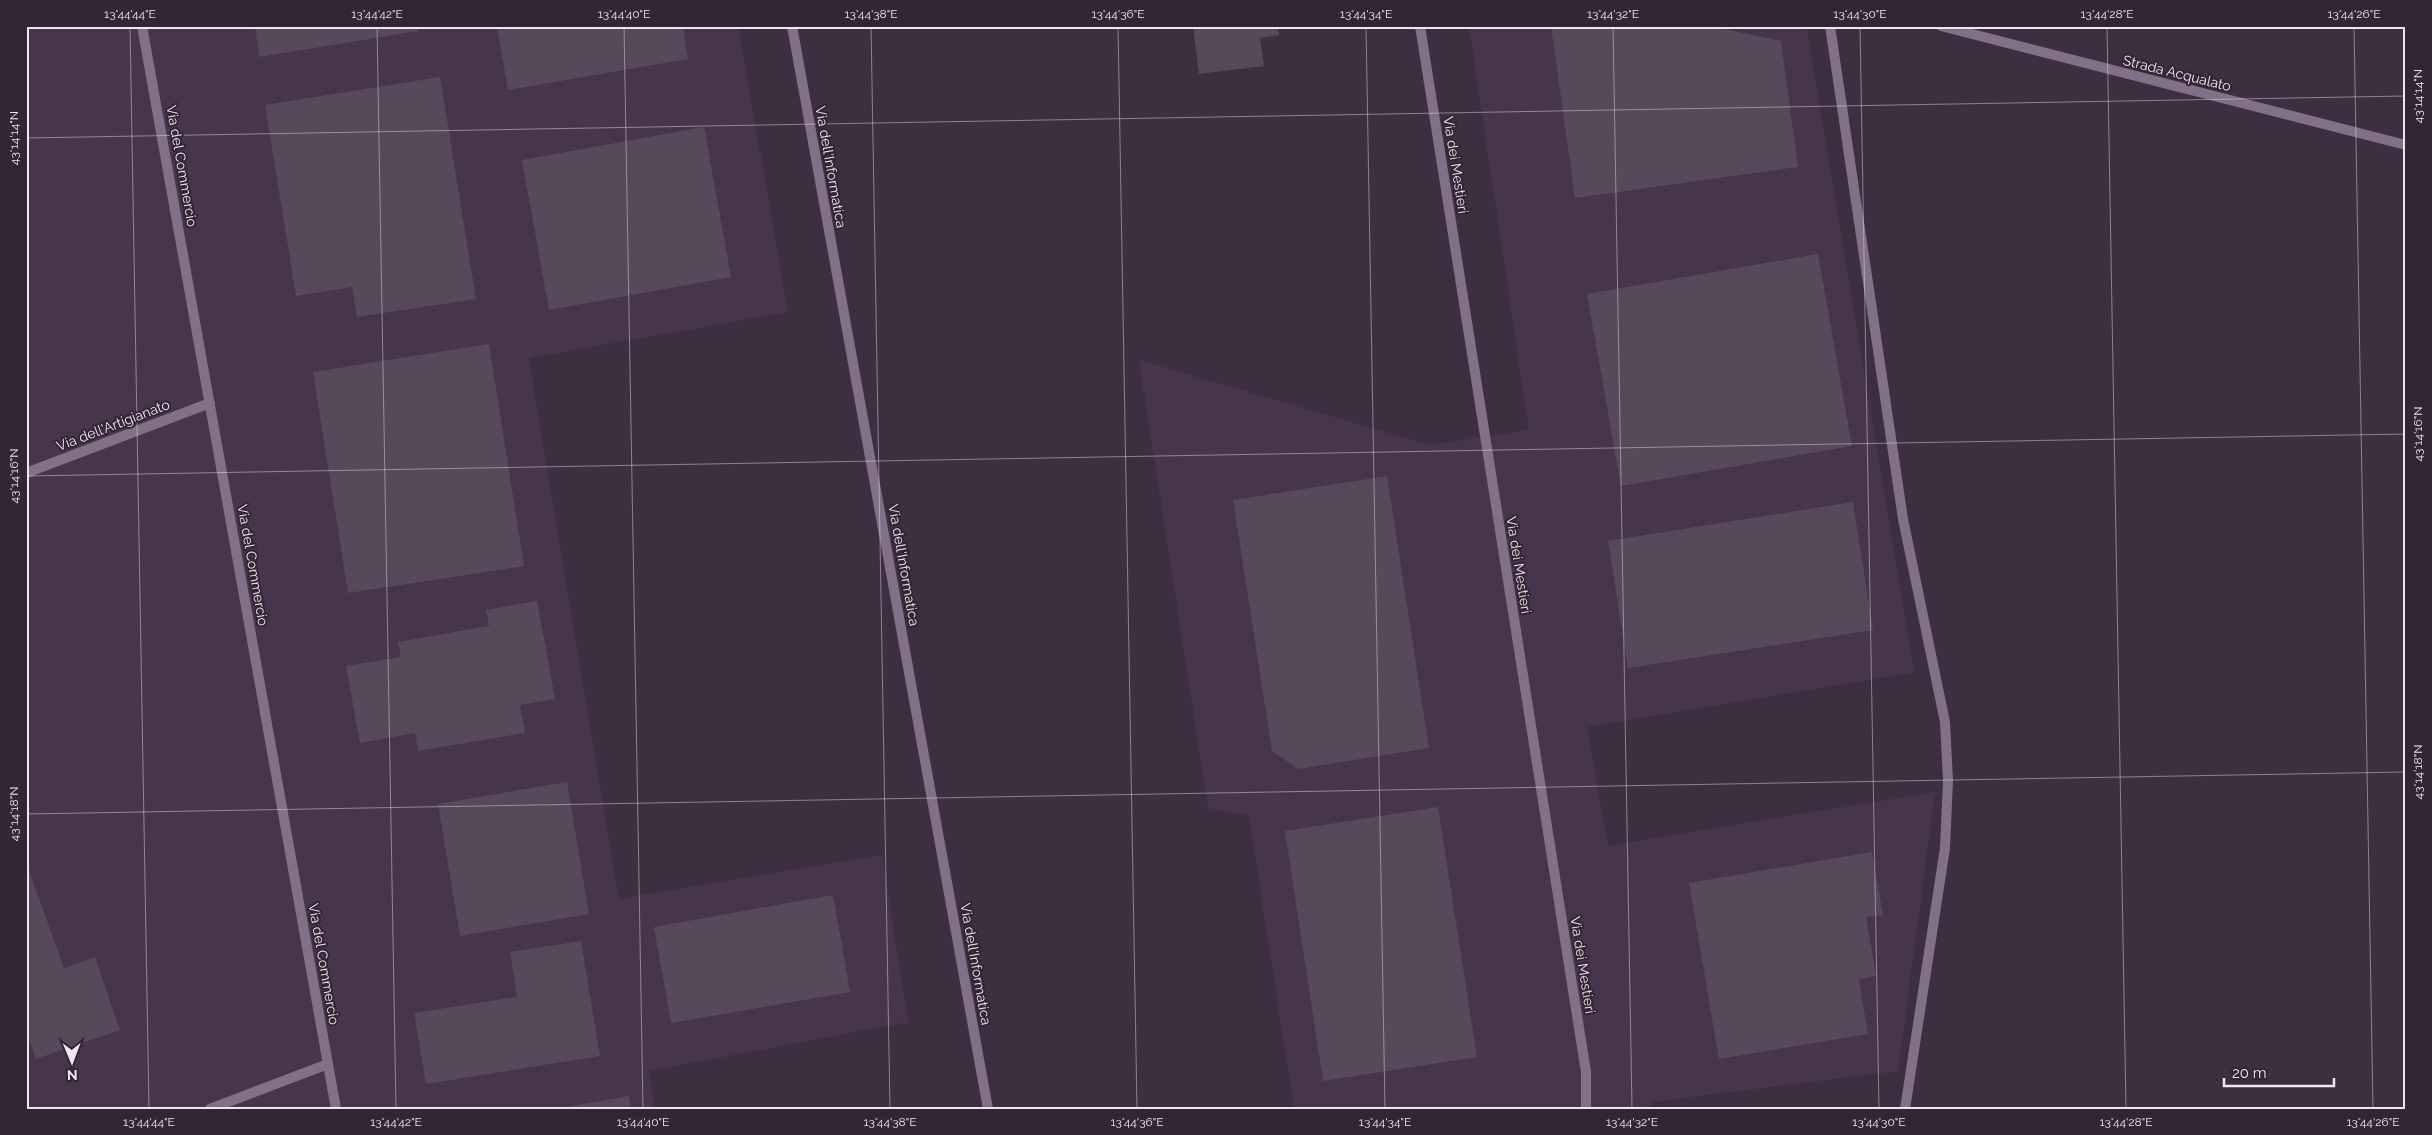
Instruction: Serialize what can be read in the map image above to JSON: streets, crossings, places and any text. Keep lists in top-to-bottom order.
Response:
{
  "streets": {
    "street": [
      "Strada Acqualato",
      "Via dei Mestieri",
      "Via del Commercio",
      "Via dell'Informatica",
      "Via dell'Artigianato"
    ]
  },
  "crossings": [
    ["Via del Commercio", "Via dell'Artigianato"]
  ],
  "scale_bar": "20 m",
  "north": "bottom",
  "coordinates": [
    "13°44'44\"E",
    "13°44'42\"E",
    "13°44'40\"E",
    "13°44'38\"E",
    "13°44'36\"E",
    "13°44'34\"E",
    "13°44'32\"E",
    "13°44'30\"E",
    "13°44'28\"E",
    "13°44'26\"E",
    "43°14'14\"N",
    "43°14'16\"N",
    "43°14'18\"N"
  ]
}
